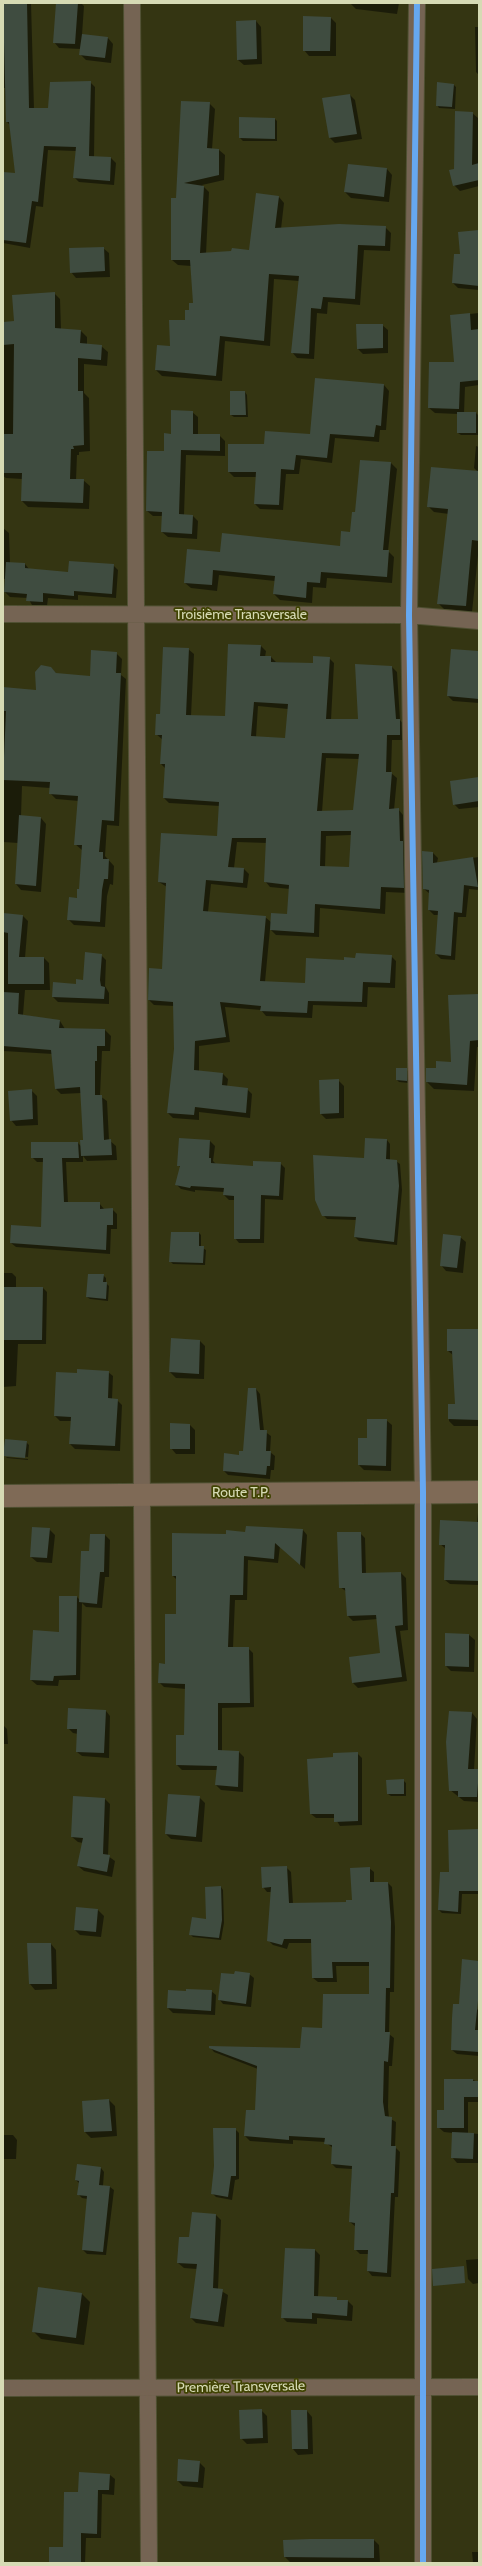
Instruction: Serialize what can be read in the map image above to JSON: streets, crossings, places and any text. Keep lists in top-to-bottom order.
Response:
{
  "streets": {
    "street": ["Troisième Transversale", "Route T.P.", "Première Transversale"]
  }
}
